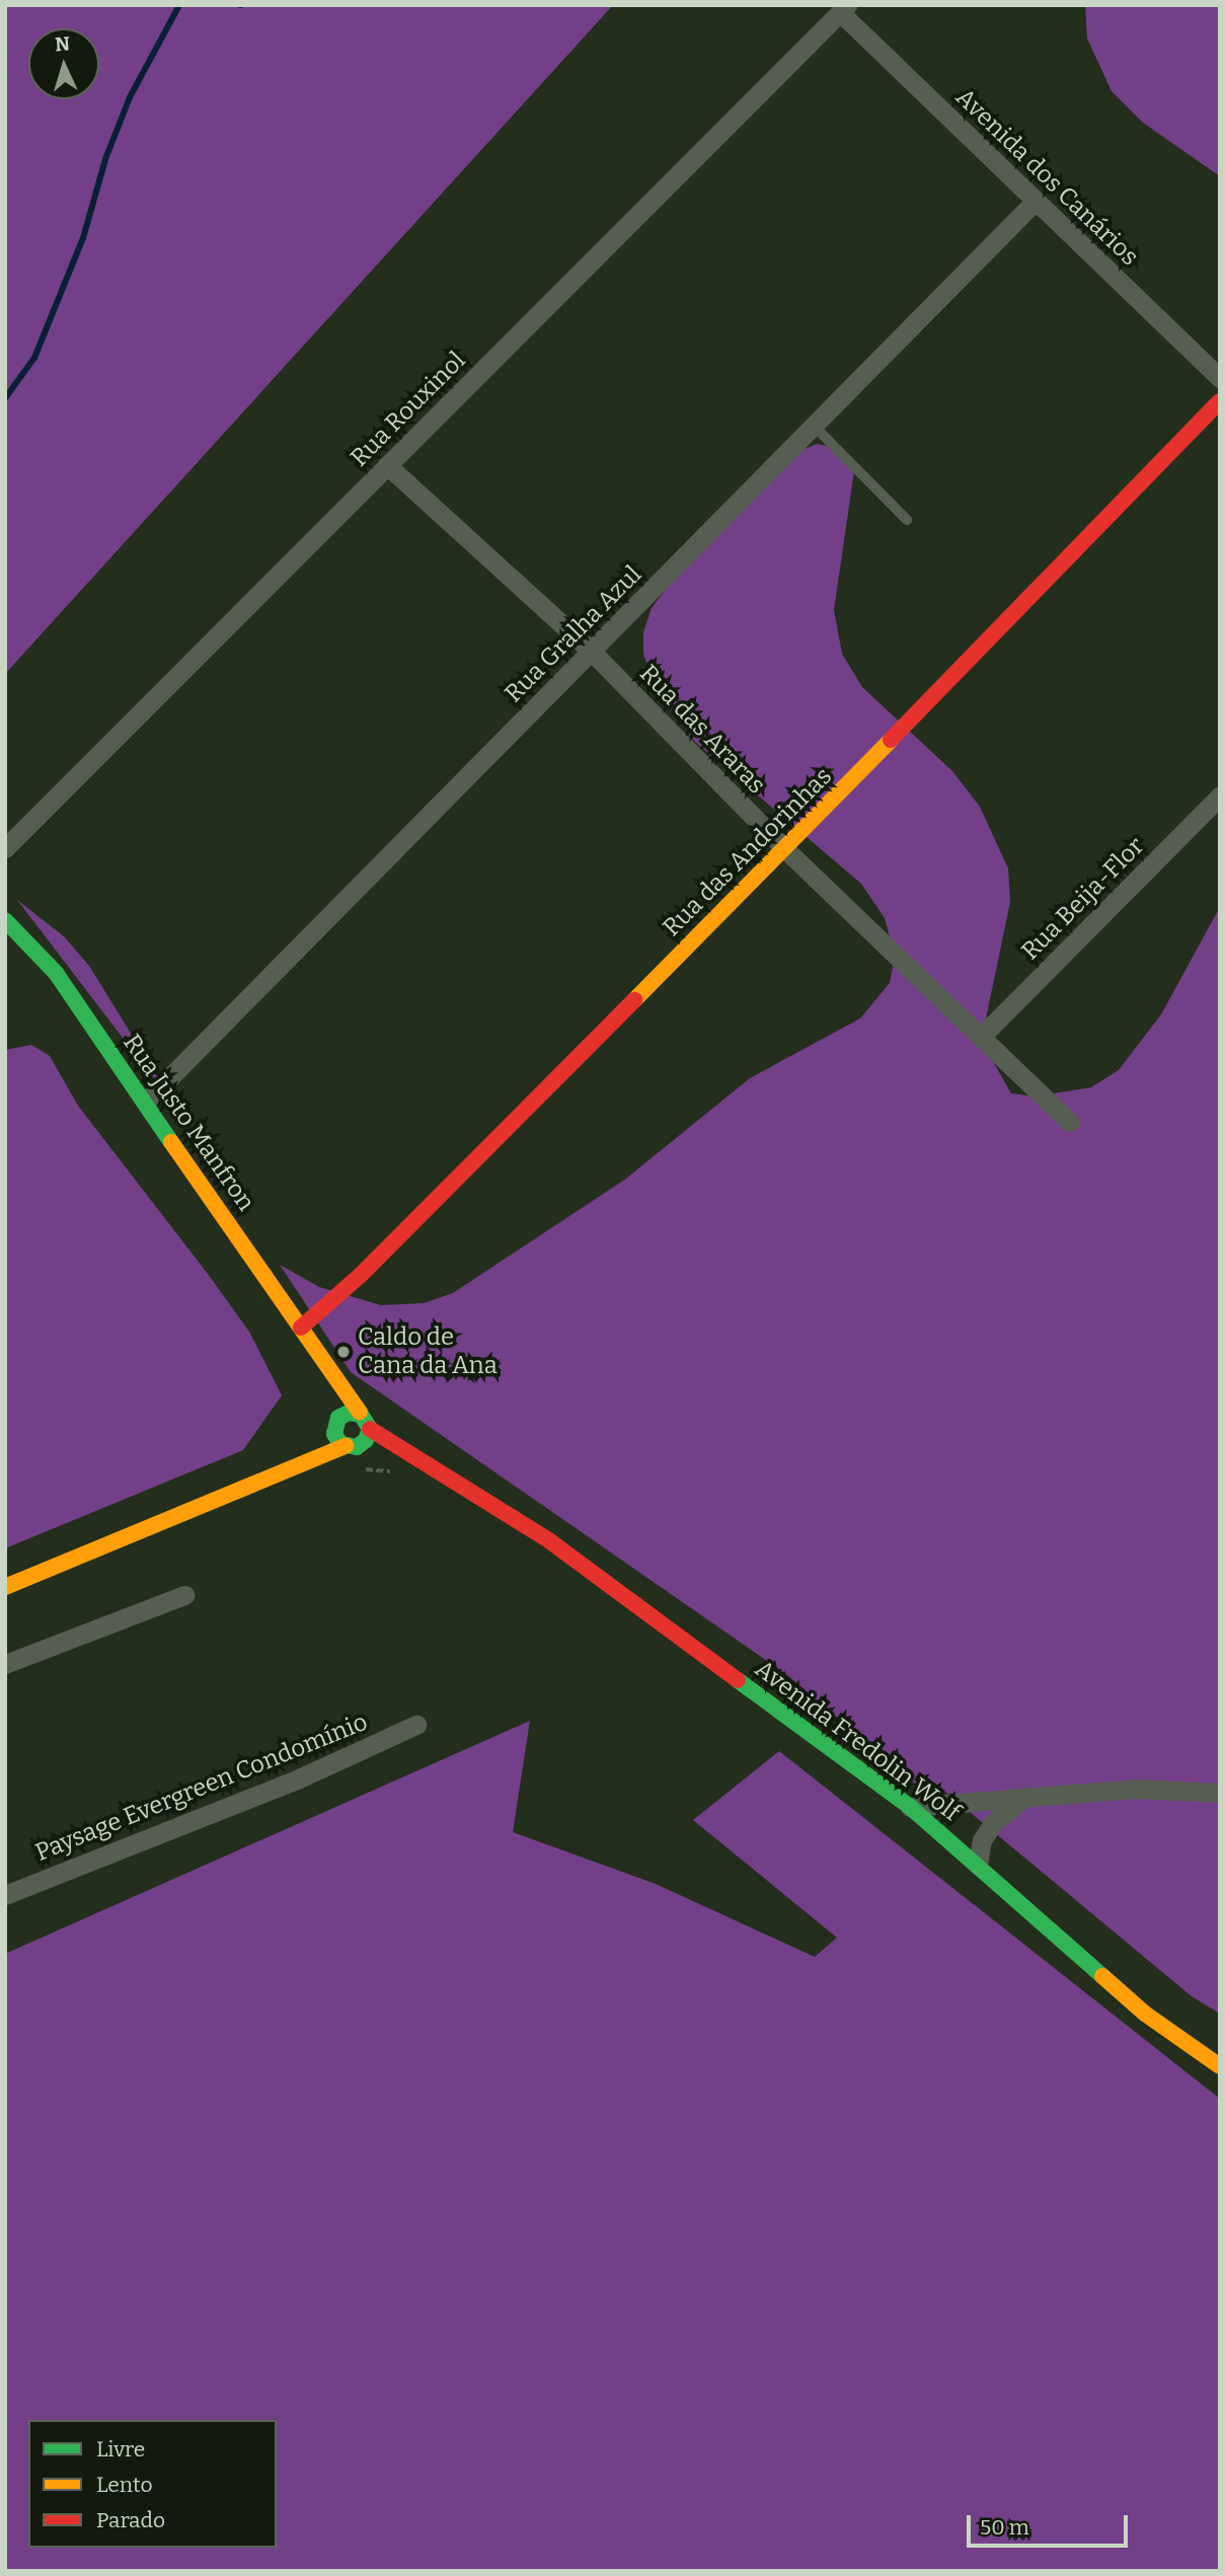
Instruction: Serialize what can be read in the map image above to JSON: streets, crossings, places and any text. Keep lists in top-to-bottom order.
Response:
{
  "streets": {
    "main road": ["Rua das Andorinhas", "Rua Justo Manfron", "Avenida Fredolin Wolf"],
    "street": [
      "Avenida dos Canários",
      "Rua Rouxinol",
      "Rua Gralha Azul",
      "Rua das Araras",
      "Rua Beija-Flor",
      "Paysage Evergreen Condomínio"
    ]
  },
  "crossings": [
    ["Avenida dos Canários", "Rua Rouxinol"],
    ["Avenida dos Canários", "Rua Gralha Azul"],
    ["Rua Rouxinol", "Rua das Araras"],
    ["Rua Gralha Azul", "Rua das Araras"],
    ["Rua Gralha Azul", "Rua Justo Manfron"],
    ["Rua das Araras", "Rua das Andorinhas"],
    ["Rua das Araras", "Rua Beija-Flor"],
    ["Rua das Andorinhas", "Rua Justo Manfron"],
    ["Rua Justo Manfron", "Avenida Fredolin Wolf"]
  ],
  "places": ["Caldo de Cana da Ana"],
  "legend": ["Livre", "Lento", "Parado"],
  "scale_bar": "50 m",
  "north": "top"
}
